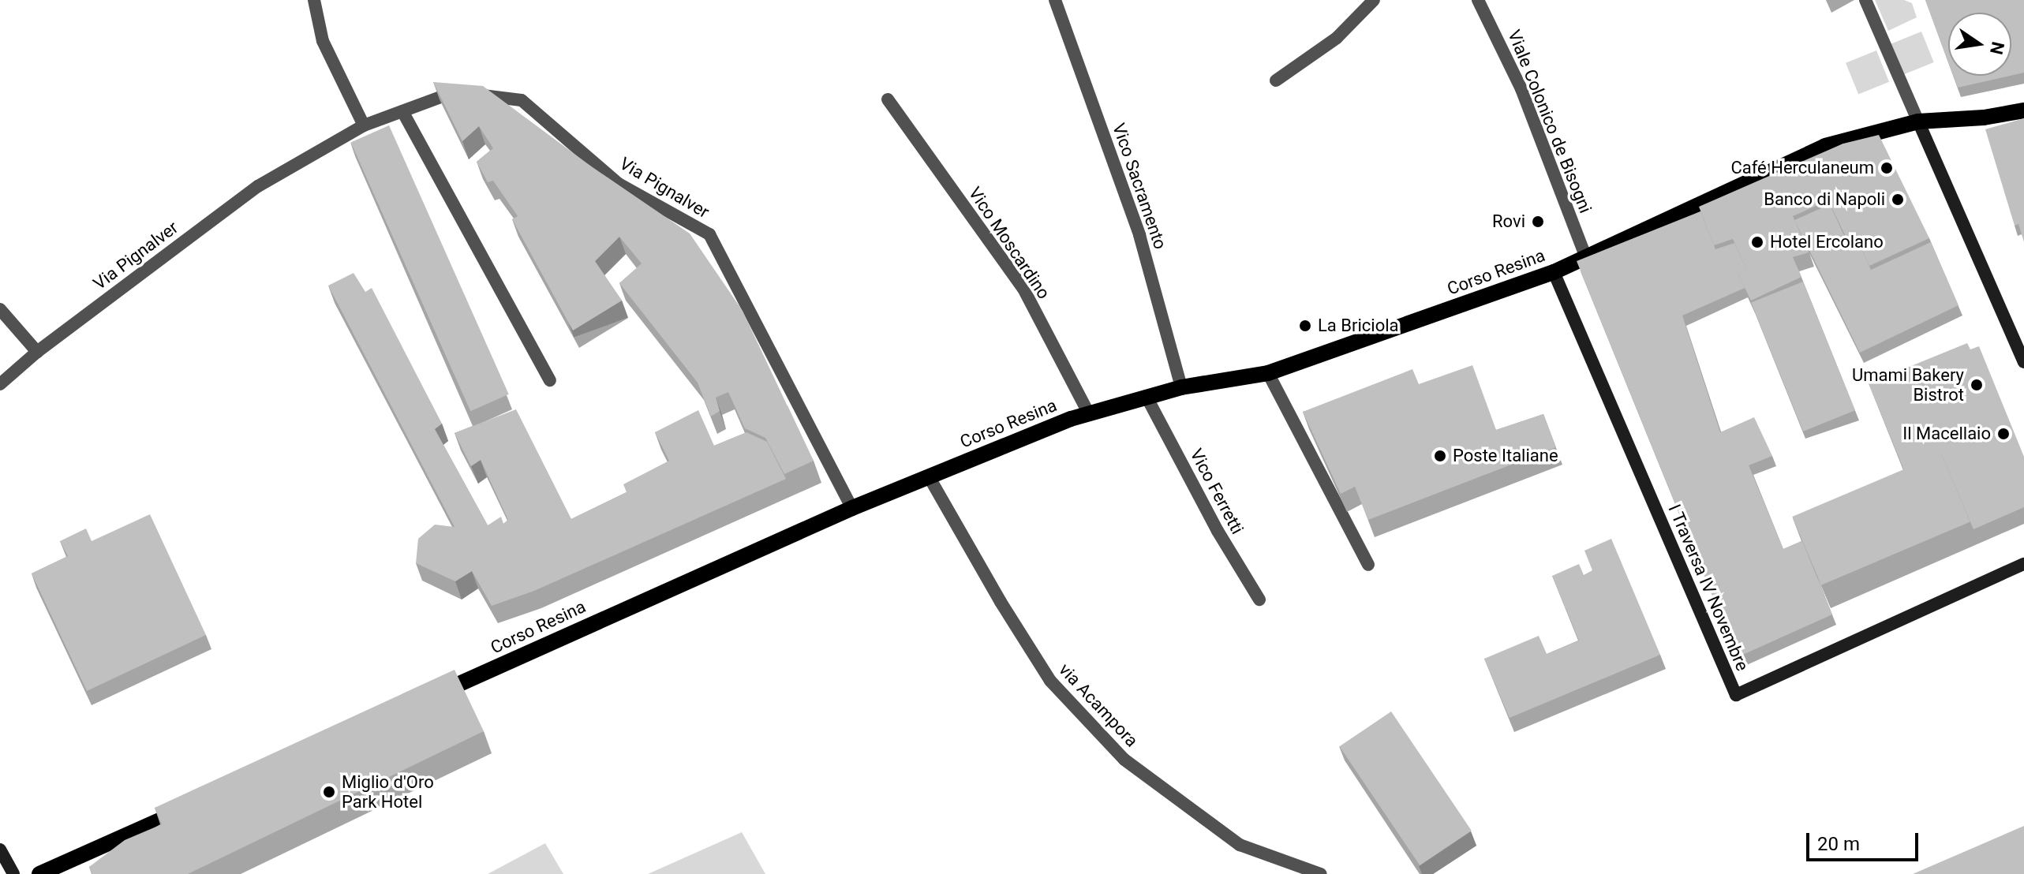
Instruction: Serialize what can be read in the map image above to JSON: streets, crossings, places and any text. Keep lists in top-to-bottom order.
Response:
{
  "streets": {
    "main road": ["Corso Resina"],
    "street": [
      "Viale Colonico de Bisogni",
      "Vico Sacramento",
      "Via Pignalver",
      "Vico Moscardino",
      "Vico Ferretti",
      "I Traversa IV Novembre",
      "via Acampora"
    ]
  },
  "crossings": [
    ["Viale Colonico de Bisogni", "Corso Resina"],
    ["Vico Sacramento", "Corso Resina"],
    ["Via Pignalver", "Corso Resina"],
    ["Vico Moscardino", "Corso Resina"],
    ["Corso Resina", "Vico Ferretti"],
    ["Corso Resina", "I Traversa IV Novembre"],
    ["Corso Resina", "via Acampora"]
  ],
  "places": [
    "Café Herculaneum",
    "Banco di Napoli",
    "Rovi",
    "Hotel Ercolano",
    "La Briciola",
    "Umami Bakery Bistrot",
    "Il Macellaio",
    "Poste Italiane",
    "Miglio d'Oro Park Hotel"
  ],
  "scale_bar": "20 m",
  "north": "right"
}
